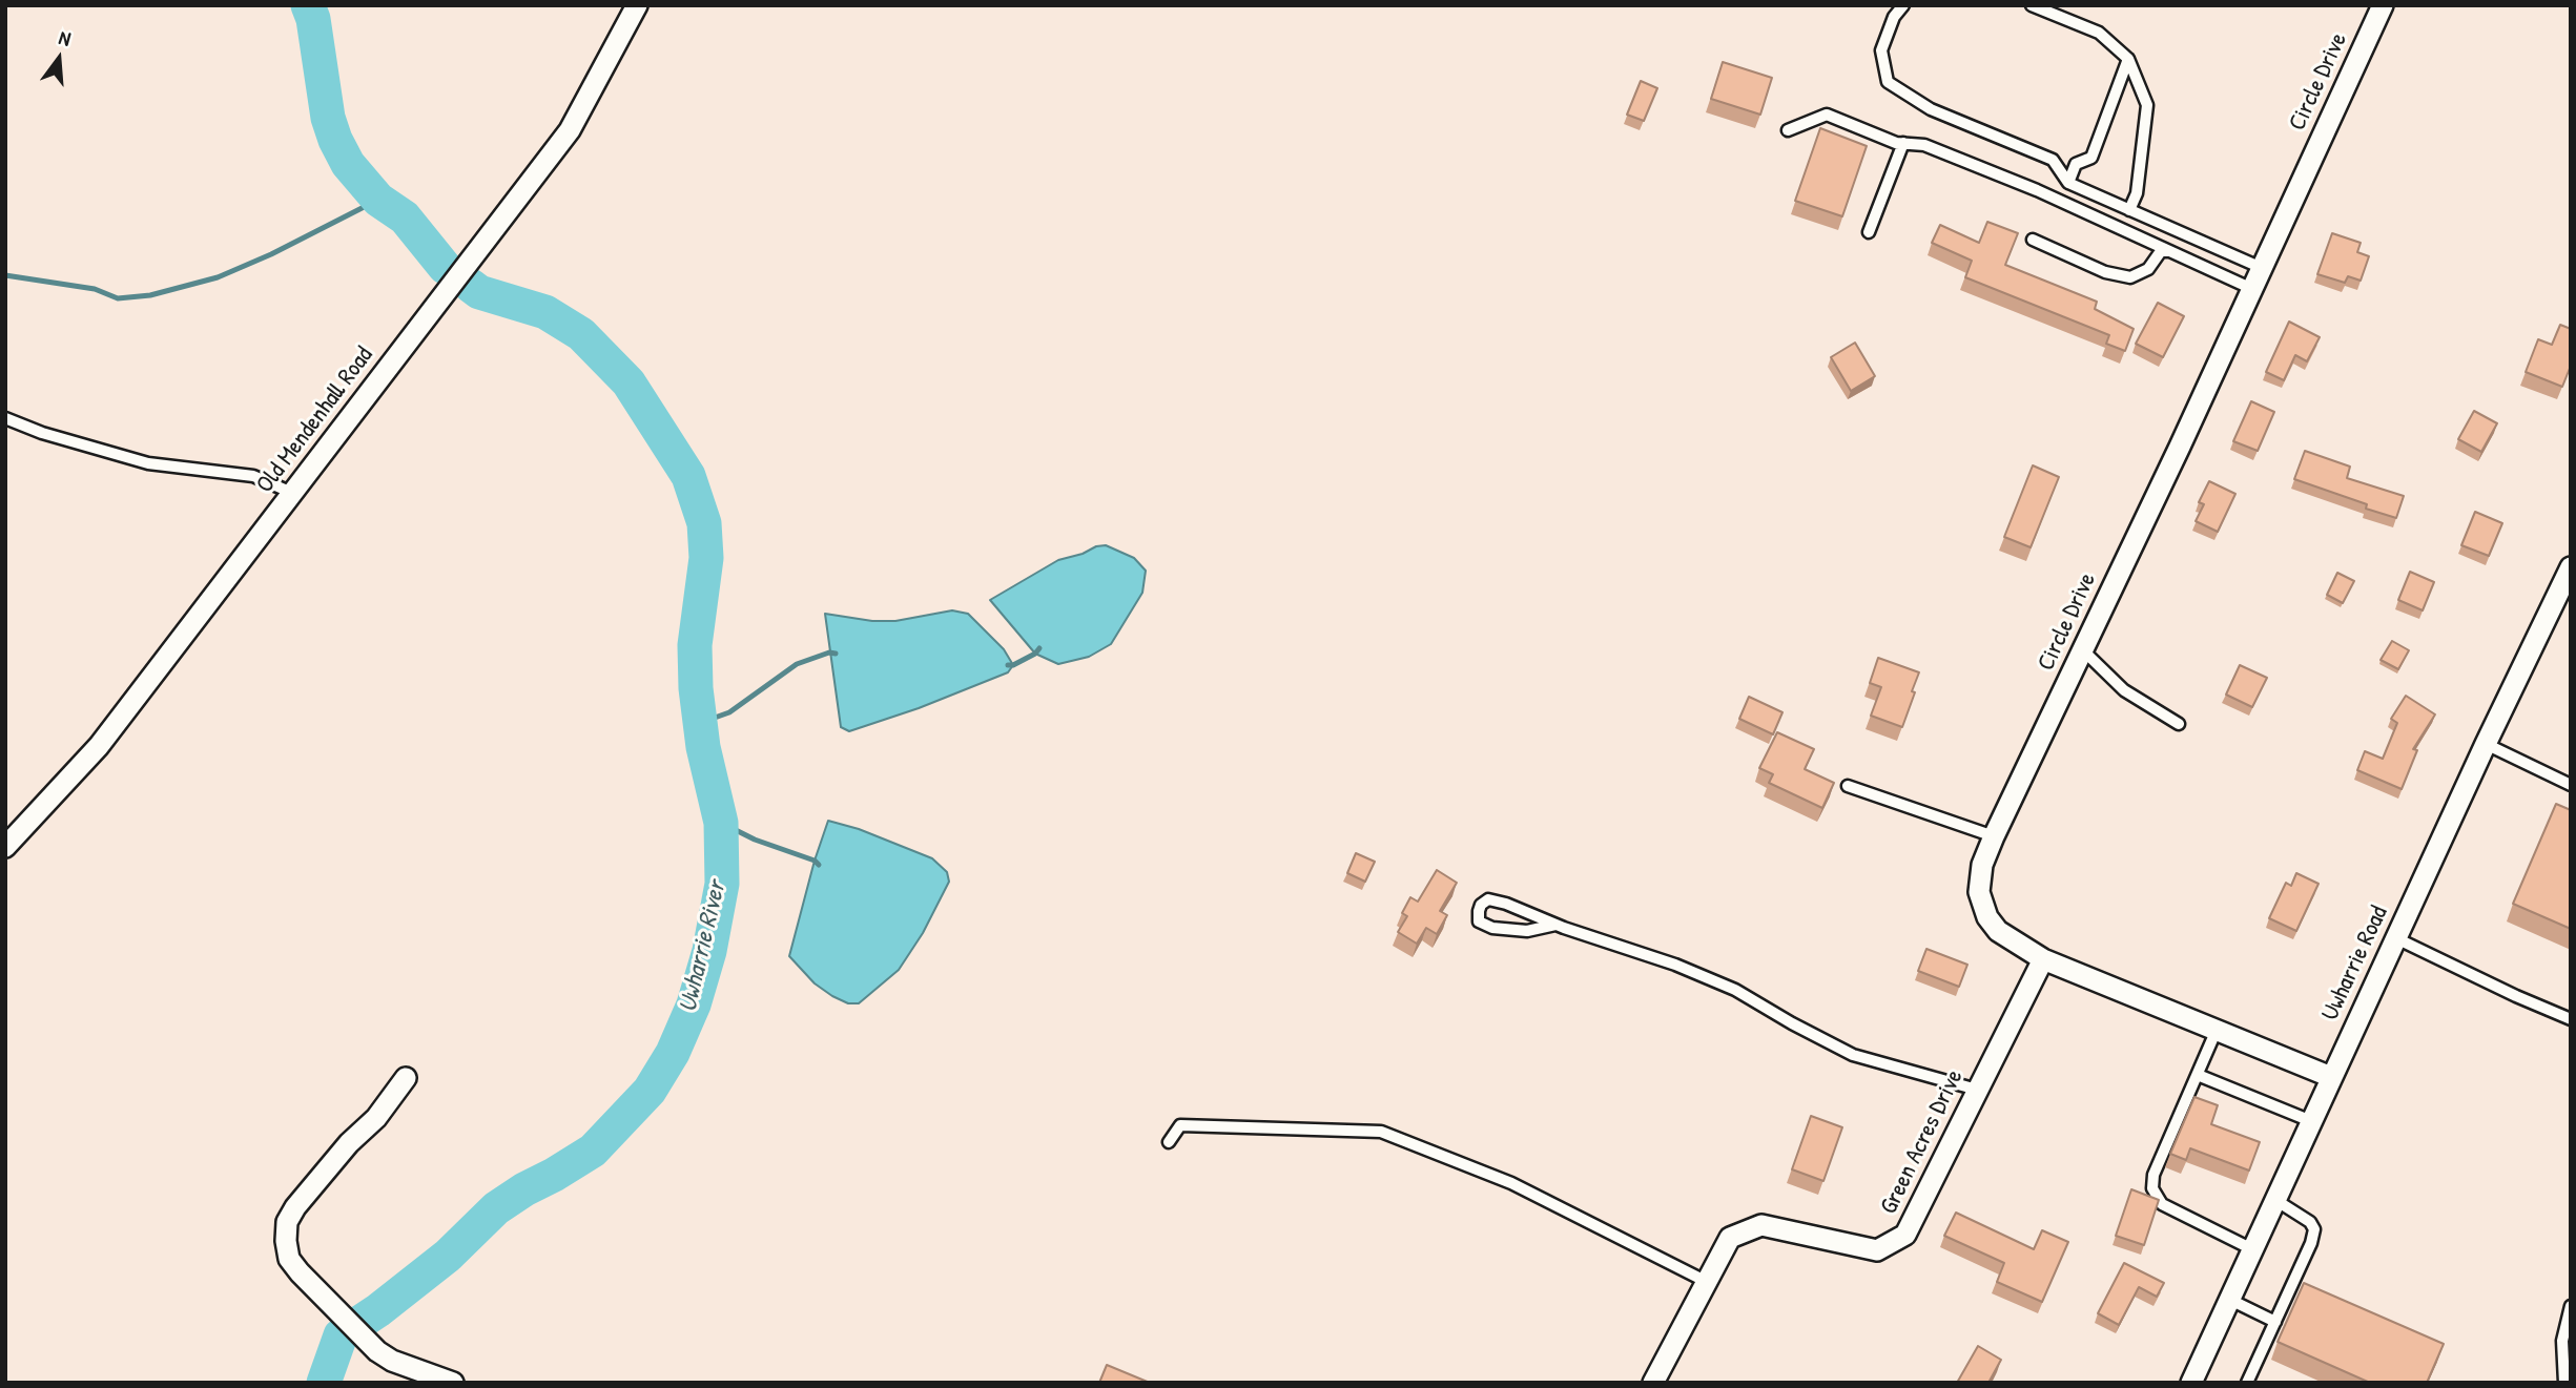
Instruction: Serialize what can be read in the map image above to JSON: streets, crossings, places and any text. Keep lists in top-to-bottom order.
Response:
{
  "streets": {
    "street": [
      "Circle Drive",
      "Old Mendenhall Road",
      "Uwharrie Road",
      "Green Acres Drive"
    ]
  },
  "crossings": [
    ["Circle Drive", "Uwharrie Road"],
    ["Circle Drive", "Green Acres Drive"]
  ],
  "water": ["Uwharrie River"],
  "north": "top"
}
